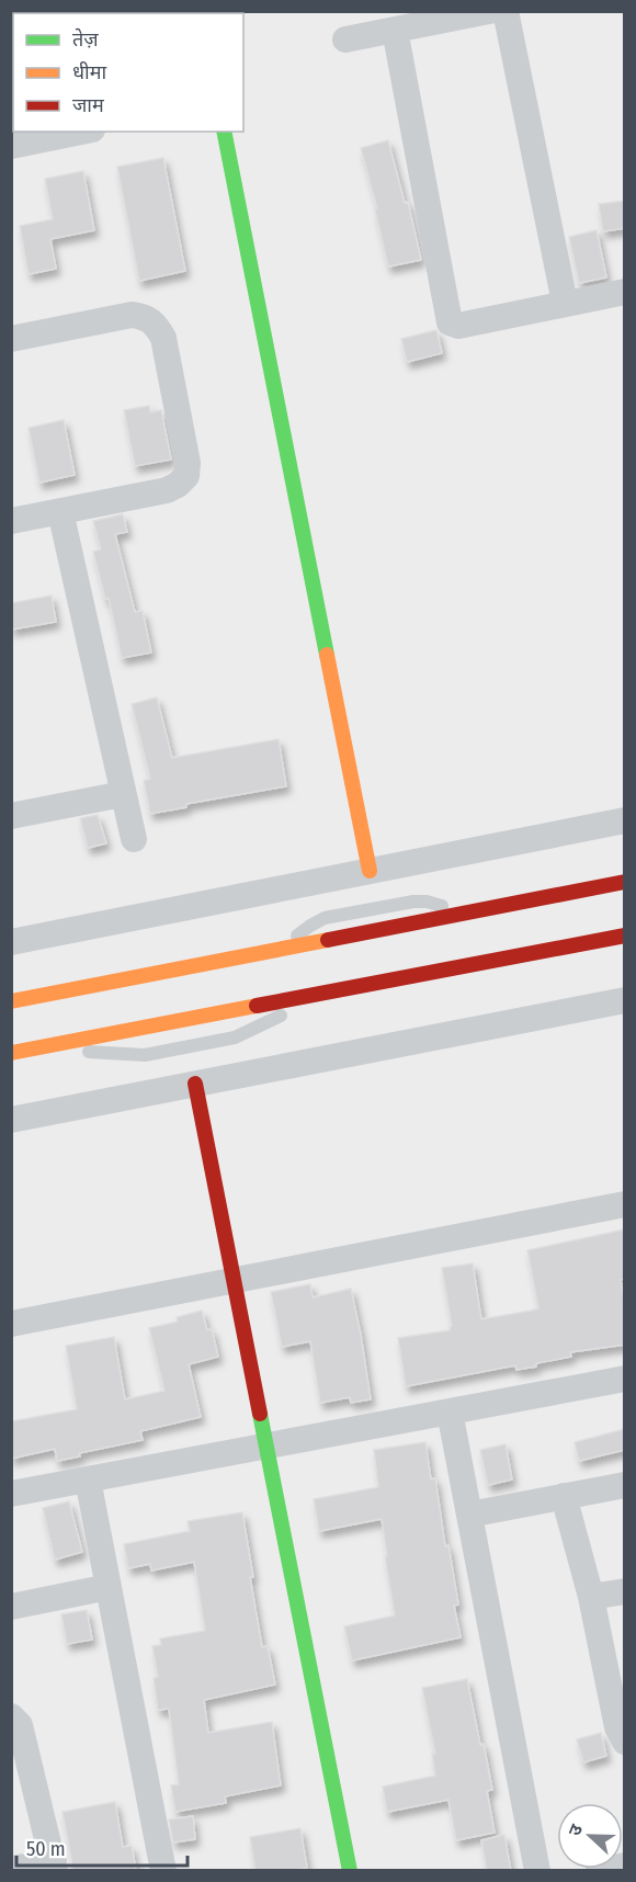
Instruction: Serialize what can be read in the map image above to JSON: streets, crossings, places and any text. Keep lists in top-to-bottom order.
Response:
{
  "legend": ["तेज़", "धीमा", "जाम"],
  "scale_bar": "50 m",
  "north": "left"
}
